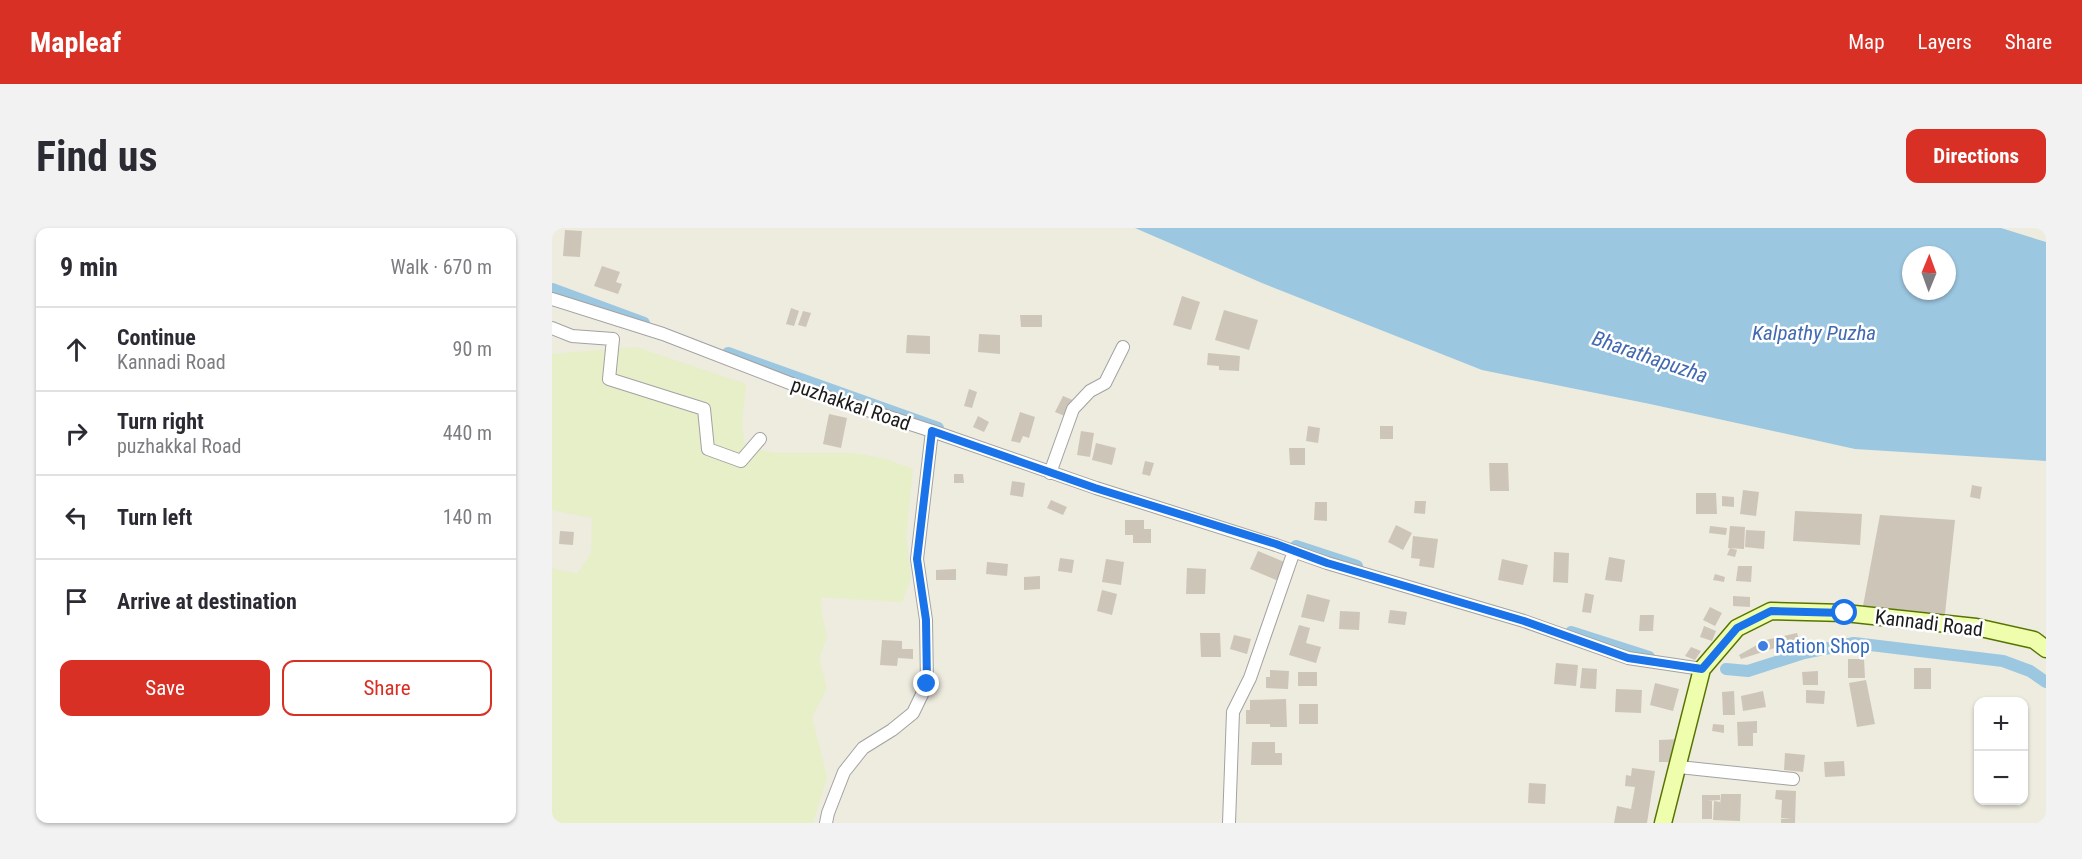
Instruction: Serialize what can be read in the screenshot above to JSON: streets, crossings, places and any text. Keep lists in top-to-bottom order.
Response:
{
  "streets": {
    "street": ["puzhakkal Road", "Kannadi Road"]
  },
  "crossings": [
    ["puzhakkal Road", "Kannadi Road"]
  ],
  "water": ["Kalpathy Puzha", "Bharathapuzha"],
  "places": ["Ration Shop"],
  "north": "top",
  "page": {
    "header": "Mapleaf",
    "nav": ["Map", "Layers", "Share"],
    "buttons": [
      "Directions",
      ["Save", "Share"]
    ],
    "title": "Find us",
    "heading": ["9 min", "Walk · 670 m"],
    "list": [
      ["Continue", "Kannadi Road", "90 m"],
      ["Turn right", "puzhakkal Road", "440 m"],
      ["Turn left", "140 m"],
      "Arrive at destination"
    ],
    "map_buttons": ["+", "−"]
  }
}
